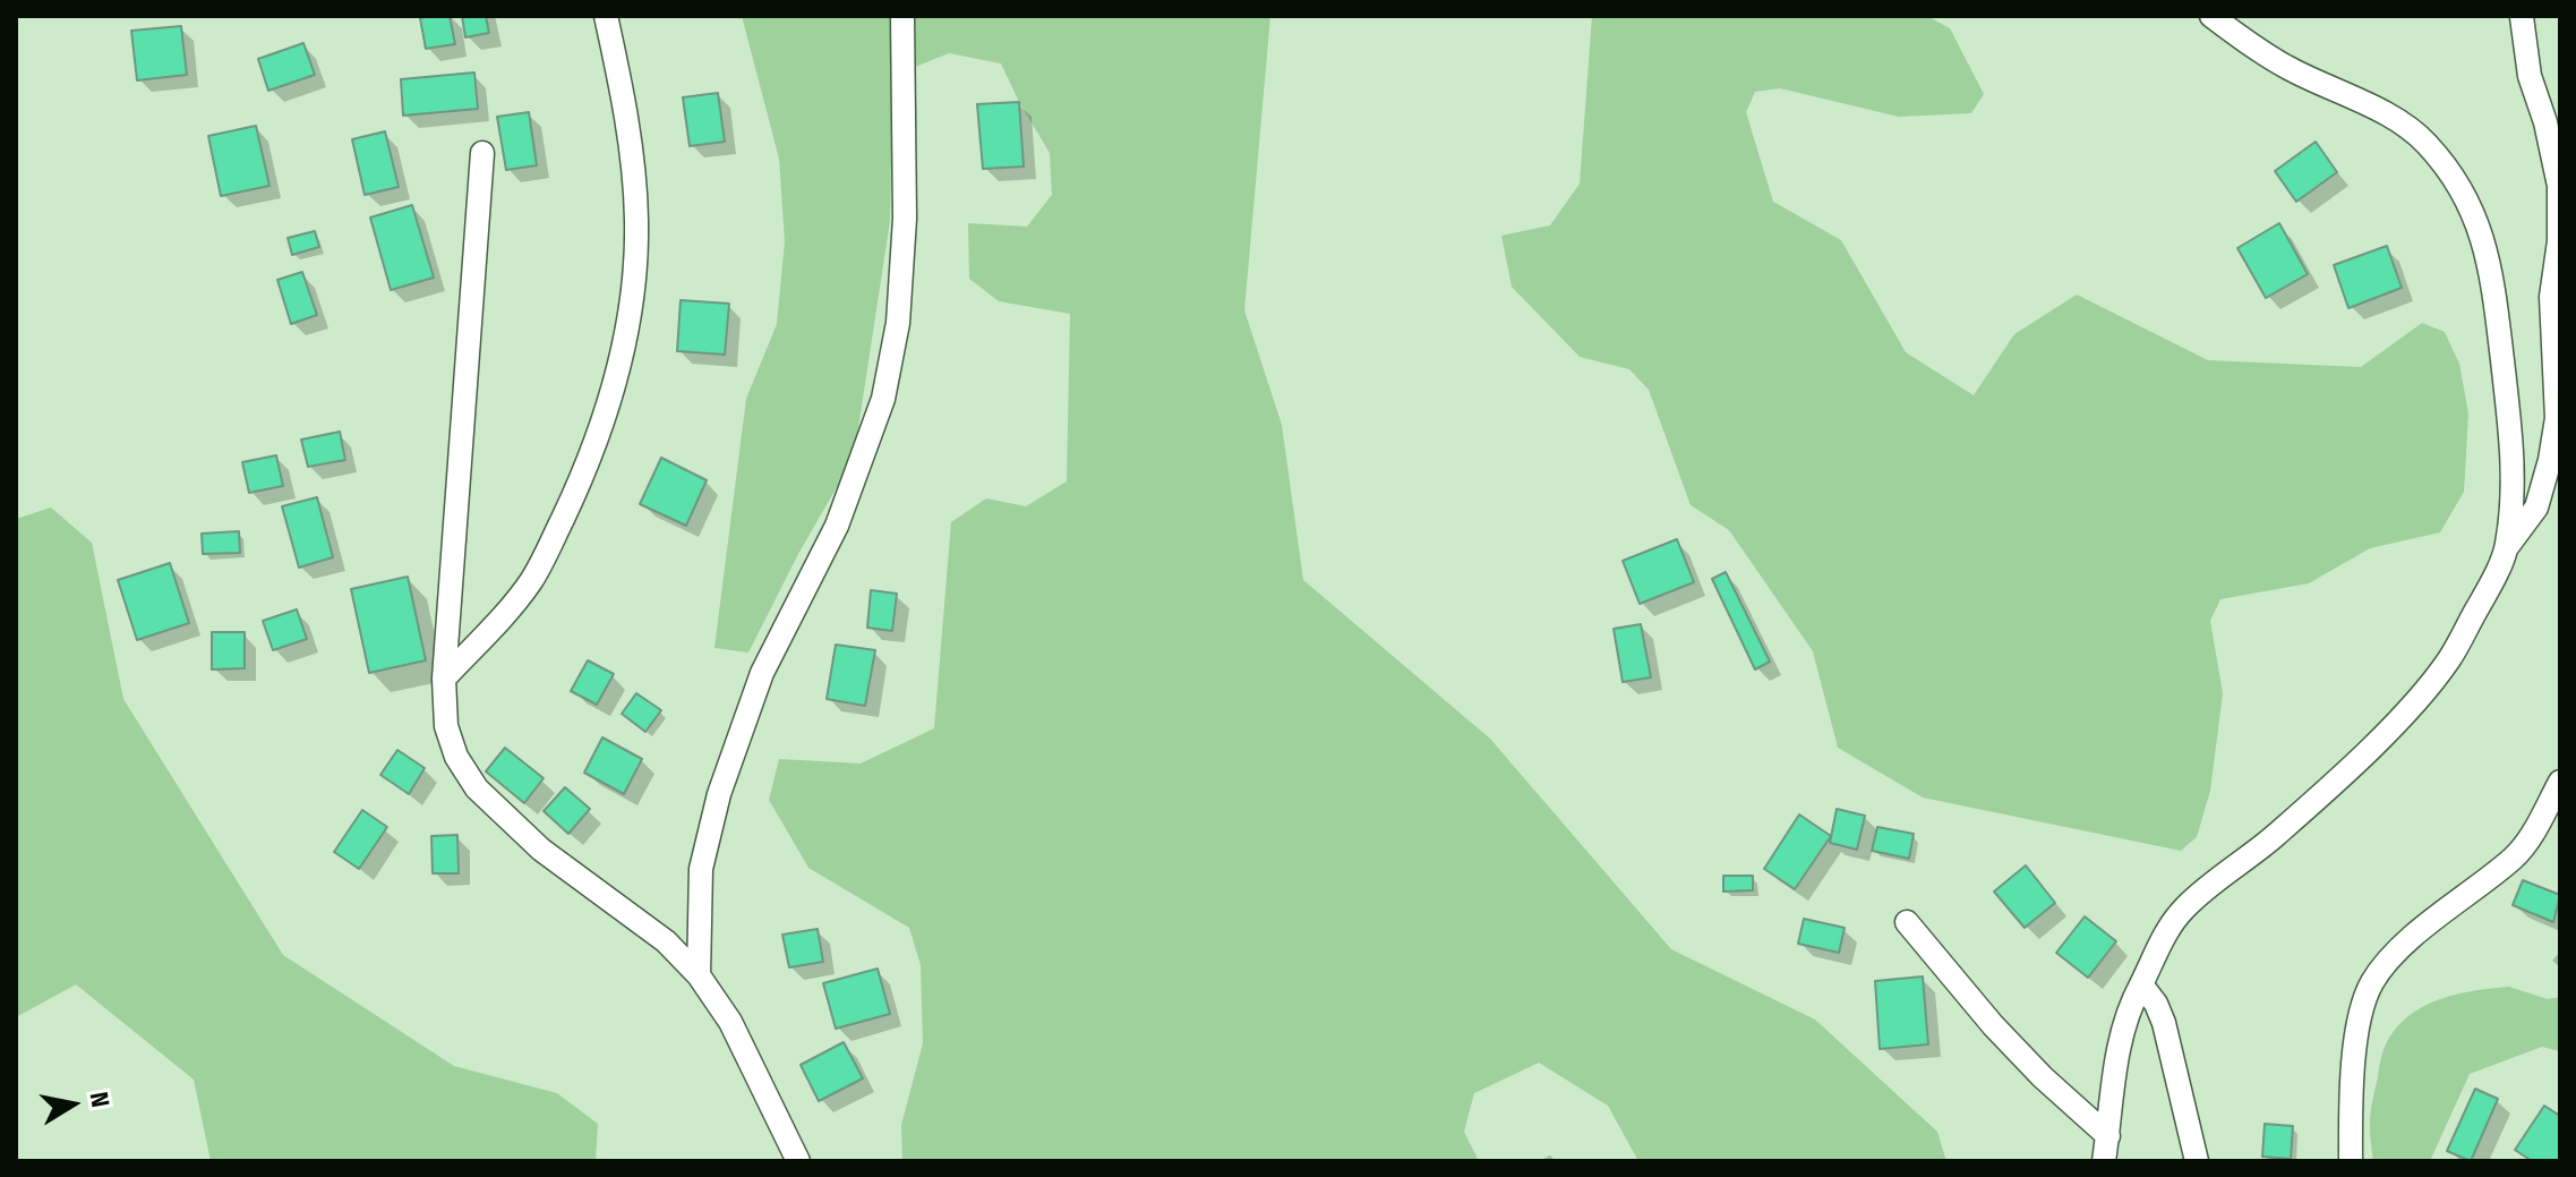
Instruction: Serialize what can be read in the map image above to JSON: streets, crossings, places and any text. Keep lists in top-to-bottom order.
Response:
{
  "north": "right"
}
